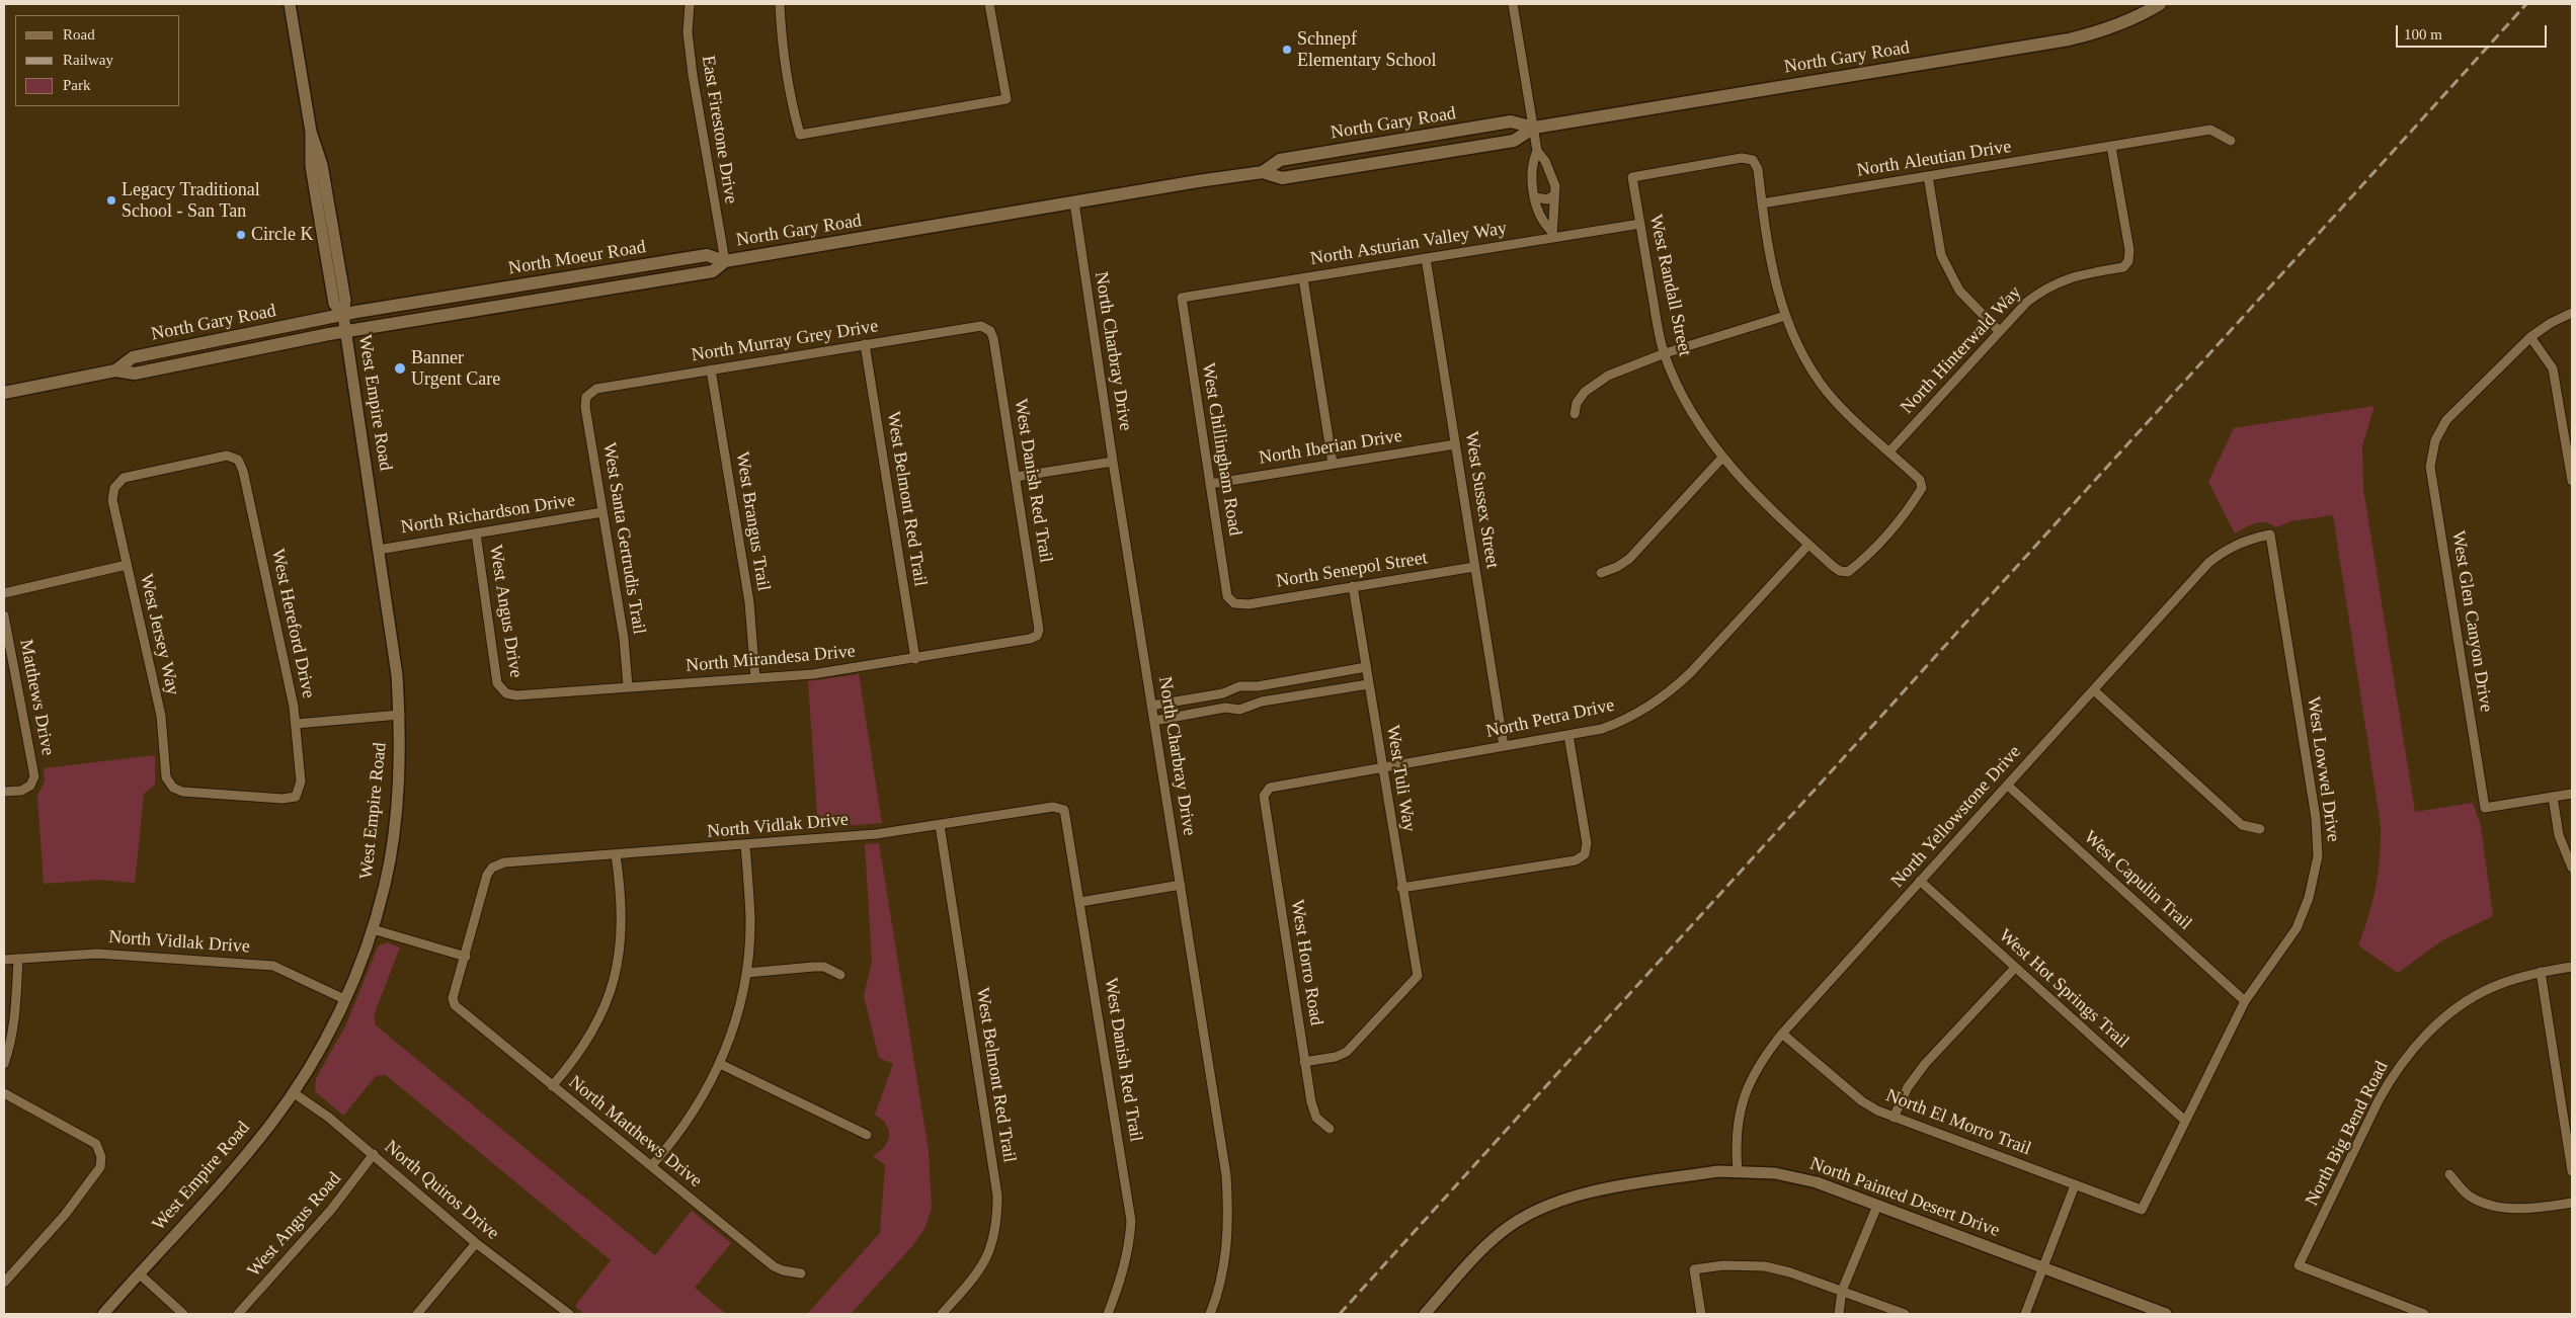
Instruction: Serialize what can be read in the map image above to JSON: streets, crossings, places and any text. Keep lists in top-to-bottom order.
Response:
{
  "streets": {
    "main road": ["North Gary Road", "North Moeur Road"],
    "street": [
      "East Firestone Drive",
      "North Aleutian Drive",
      "North Asturian Valley Way",
      "West Randall Street",
      "North Murray Grey Drive",
      "North Hinterwald Way",
      "North Charbray Drive",
      "West Empire Road",
      "North Iberian Drive",
      "West Chillingham Road",
      "West Danish Red Trail",
      "West Belmont Red Trail",
      "West Sussex Street",
      "North Richardson Drive",
      "West Brangus Trail",
      "West Santa Gertrudis Trail",
      "North Senepol Street",
      "West Angus Drive",
      "West Glen Canyon Drive",
      "West Hereford Drive",
      "West Jersey Way",
      "North Mirandesa Drive",
      "Matthews Drive",
      "North Petra Drive",
      "West Lowwel Drive",
      "West Tuli Way",
      "North Yellowstone Drive",
      "North Vidlak Drive",
      "West Capulin Trail",
      "West Horro Road",
      "West Hot Springs Trail",
      "North El Morro Trail",
      "North Matthews Drive",
      "North Big Bend Road",
      "North Quiros Drive",
      "North Painted Desert Drive",
      "West Angus Road"
    ]
  },
  "crossings": [
    ["North Gary Road", "East Firestone Drive"],
    ["North Gary Road", "North Moeur Road"],
    ["North Gary Road", "North Charbray Drive"],
    ["North Gary Road", "West Empire Road"],
    ["East Firestone Drive", "North Moeur Road"],
    ["North Aleutian Drive", "West Randall Street"],
    ["North Aleutian Drive", "North Hinterwald Way"],
    ["North Asturian Valley Way", "West Randall Street"],
    ["North Asturian Valley Way", "West Chillingham Road"],
    ["North Asturian Valley Way", "West Sussex Street"],
    ["West Randall Street", "North Hinterwald Way"],
    ["West Randall Street", "North Petra Drive"],
    ["North Murray Grey Drive", "West Danish Red Trail"],
    ["North Murray Grey Drive", "West Belmont Red Trail"],
    ["North Murray Grey Drive", "West Brangus Trail"],
    ["North Murray Grey Drive", "West Santa Gertrudis Trail"],
    ["West Empire Road", "North Richardson Drive"],
    ["West Empire Road", "North Vidlak Drive"],
    ["West Empire Road", "North Quiros Drive"],
    ["North Iberian Drive", "West Chillingham Road"],
    ["North Iberian Drive", "West Sussex Street"],
    ["West Chillingham Road", "North Senepol Street"],
    ["West Danish Red Trail", "North Mirandesa Drive"],
    ["West Danish Red Trail", "North Vidlak Drive"],
    ["West Belmont Red Trail", "North Mirandesa Drive"],
    ["West Belmont Red Trail", "North Vidlak Drive"],
    ["West Sussex Street", "North Senepol Street"],
    ["West Sussex Street", "North Petra Drive"],
    ["North Richardson Drive", "West Santa Gertrudis Trail"],
    ["North Richardson Drive", "West Angus Drive"],
    ["West Brangus Trail", "North Mirandesa Drive"],
    ["West Santa Gertrudis Trail", "North Mirandesa Drive"],
    ["North Senepol Street", "West Tuli Way"],
    ["West Angus Drive", "North Mirandesa Drive"],
    ["West Hereford Drive", "West Jersey Way"],
    ["North Petra Drive", "West Tuli Way"],
    ["North Petra Drive", "West Horro Road"],
    ["West Lowwel Drive", "North Yellowstone Drive"],
    ["West Lowwel Drive", "West Capulin Trail"],
    ["West Lowwel Drive", "West Hot Springs Trail"],
    ["West Lowwel Drive", "North El Morro Trail"],
    ["West Tuli Way", "West Horro Road"],
    ["North Yellowstone Drive", "West Capulin Trail"],
    ["North Yellowstone Drive", "West Hot Springs Trail"],
    ["North Yellowstone Drive", "North El Morro Trail"],
    ["North Yellowstone Drive", "North Painted Desert Drive"],
    ["North Vidlak Drive", "North Matthews Drive"],
    ["North Quiros Drive", "West Angus Road"]
  ],
  "places": [
    "Schnepf Elementary School",
    "Legacy Traditional School - San Tan",
    "Circle K",
    "Banner Urgent Care"
  ],
  "legend": ["Road", "Railway", "Park"],
  "scale_bar": "100 m"
}
